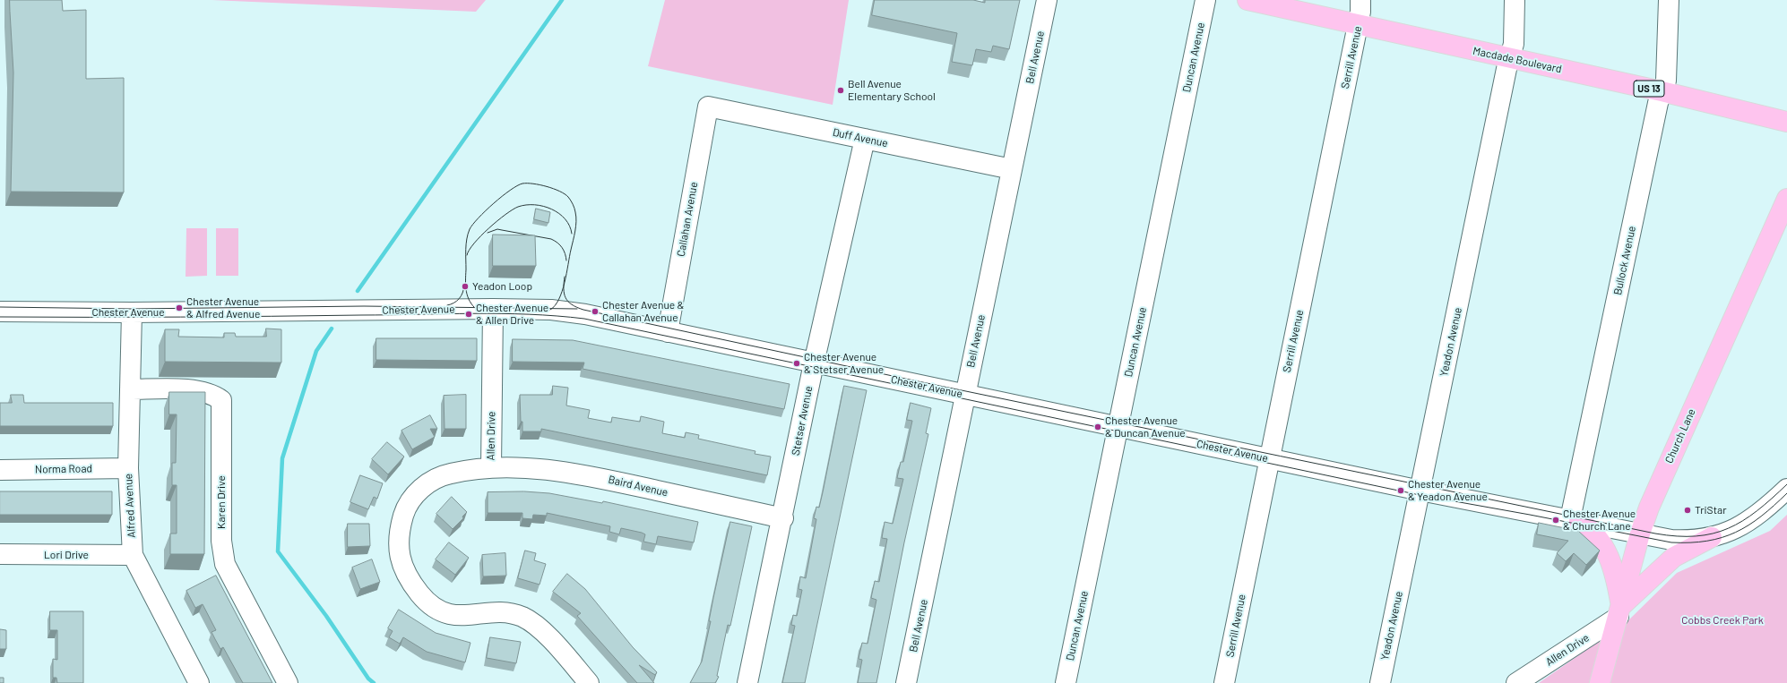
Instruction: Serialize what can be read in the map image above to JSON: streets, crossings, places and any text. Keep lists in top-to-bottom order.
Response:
{
  "streets": {
    "main road": ["Macdade Boulevard", "US 13", "Church Lane"],
    "street": [
      "Bell Avenue",
      "Duncan Avenue",
      "Serrill Avenue",
      "Duff Avenue",
      "Callahan Avenue",
      "Bullock Avenue",
      "Chester Avenue",
      "Yeadon Avenue",
      "Stetser Avenue",
      "Allen Drive",
      "Norma Road",
      "Baird Avenue",
      "Karen Drive",
      "Alfred Avenue",
      "Lori Drive"
    ]
  },
  "crossings": [
    ["Bell Avenue", "Duff Avenue"],
    ["Bell Avenue", "Chester Avenue"],
    ["Duncan Avenue", "Chester Avenue"],
    ["Serrill Avenue", "Macdade Boulevard"],
    ["Serrill Avenue", "Chester Avenue"],
    ["Macdade Boulevard", "Bullock Avenue"],
    ["Macdade Boulevard", "Yeadon Avenue"],
    ["Duff Avenue", "Callahan Avenue"],
    ["Duff Avenue", "Stetser Avenue"],
    ["Callahan Avenue", "Chester Avenue"],
    ["Bullock Avenue", "Chester Avenue"],
    ["Chester Avenue", "Yeadon Avenue"],
    ["Chester Avenue", "Stetser Avenue"],
    ["Chester Avenue", "Allen Drive"],
    ["Chester Avenue", "Church Lane"],
    ["Chester Avenue", "Alfred Avenue"],
    ["Stetser Avenue", "Baird Avenue"],
    ["Allen Drive", "Church Lane"],
    ["Allen Drive", "Baird Avenue"],
    ["Norma Road", "Alfred Avenue"],
    ["Karen Drive", "Alfred Avenue"],
    ["Alfred Avenue", "Lori Drive"]
  ],
  "parks": ["Cobbs Creek Park"],
  "places": [
    "Bell Avenue Elementary School",
    "Yeadon Loop",
    "Chester Avenue & Alfred Avenue",
    "Chester Avenue & Callahan Avenue",
    "Chester Avenue & Allen Drive",
    "Chester Avenue & Stetser Avenue",
    "Chester Avenue & Duncan Avenue",
    "Chester Avenue & Yeadon Avenue",
    "TriStar",
    "Chester Avenue & Church Lane"
  ]
}
